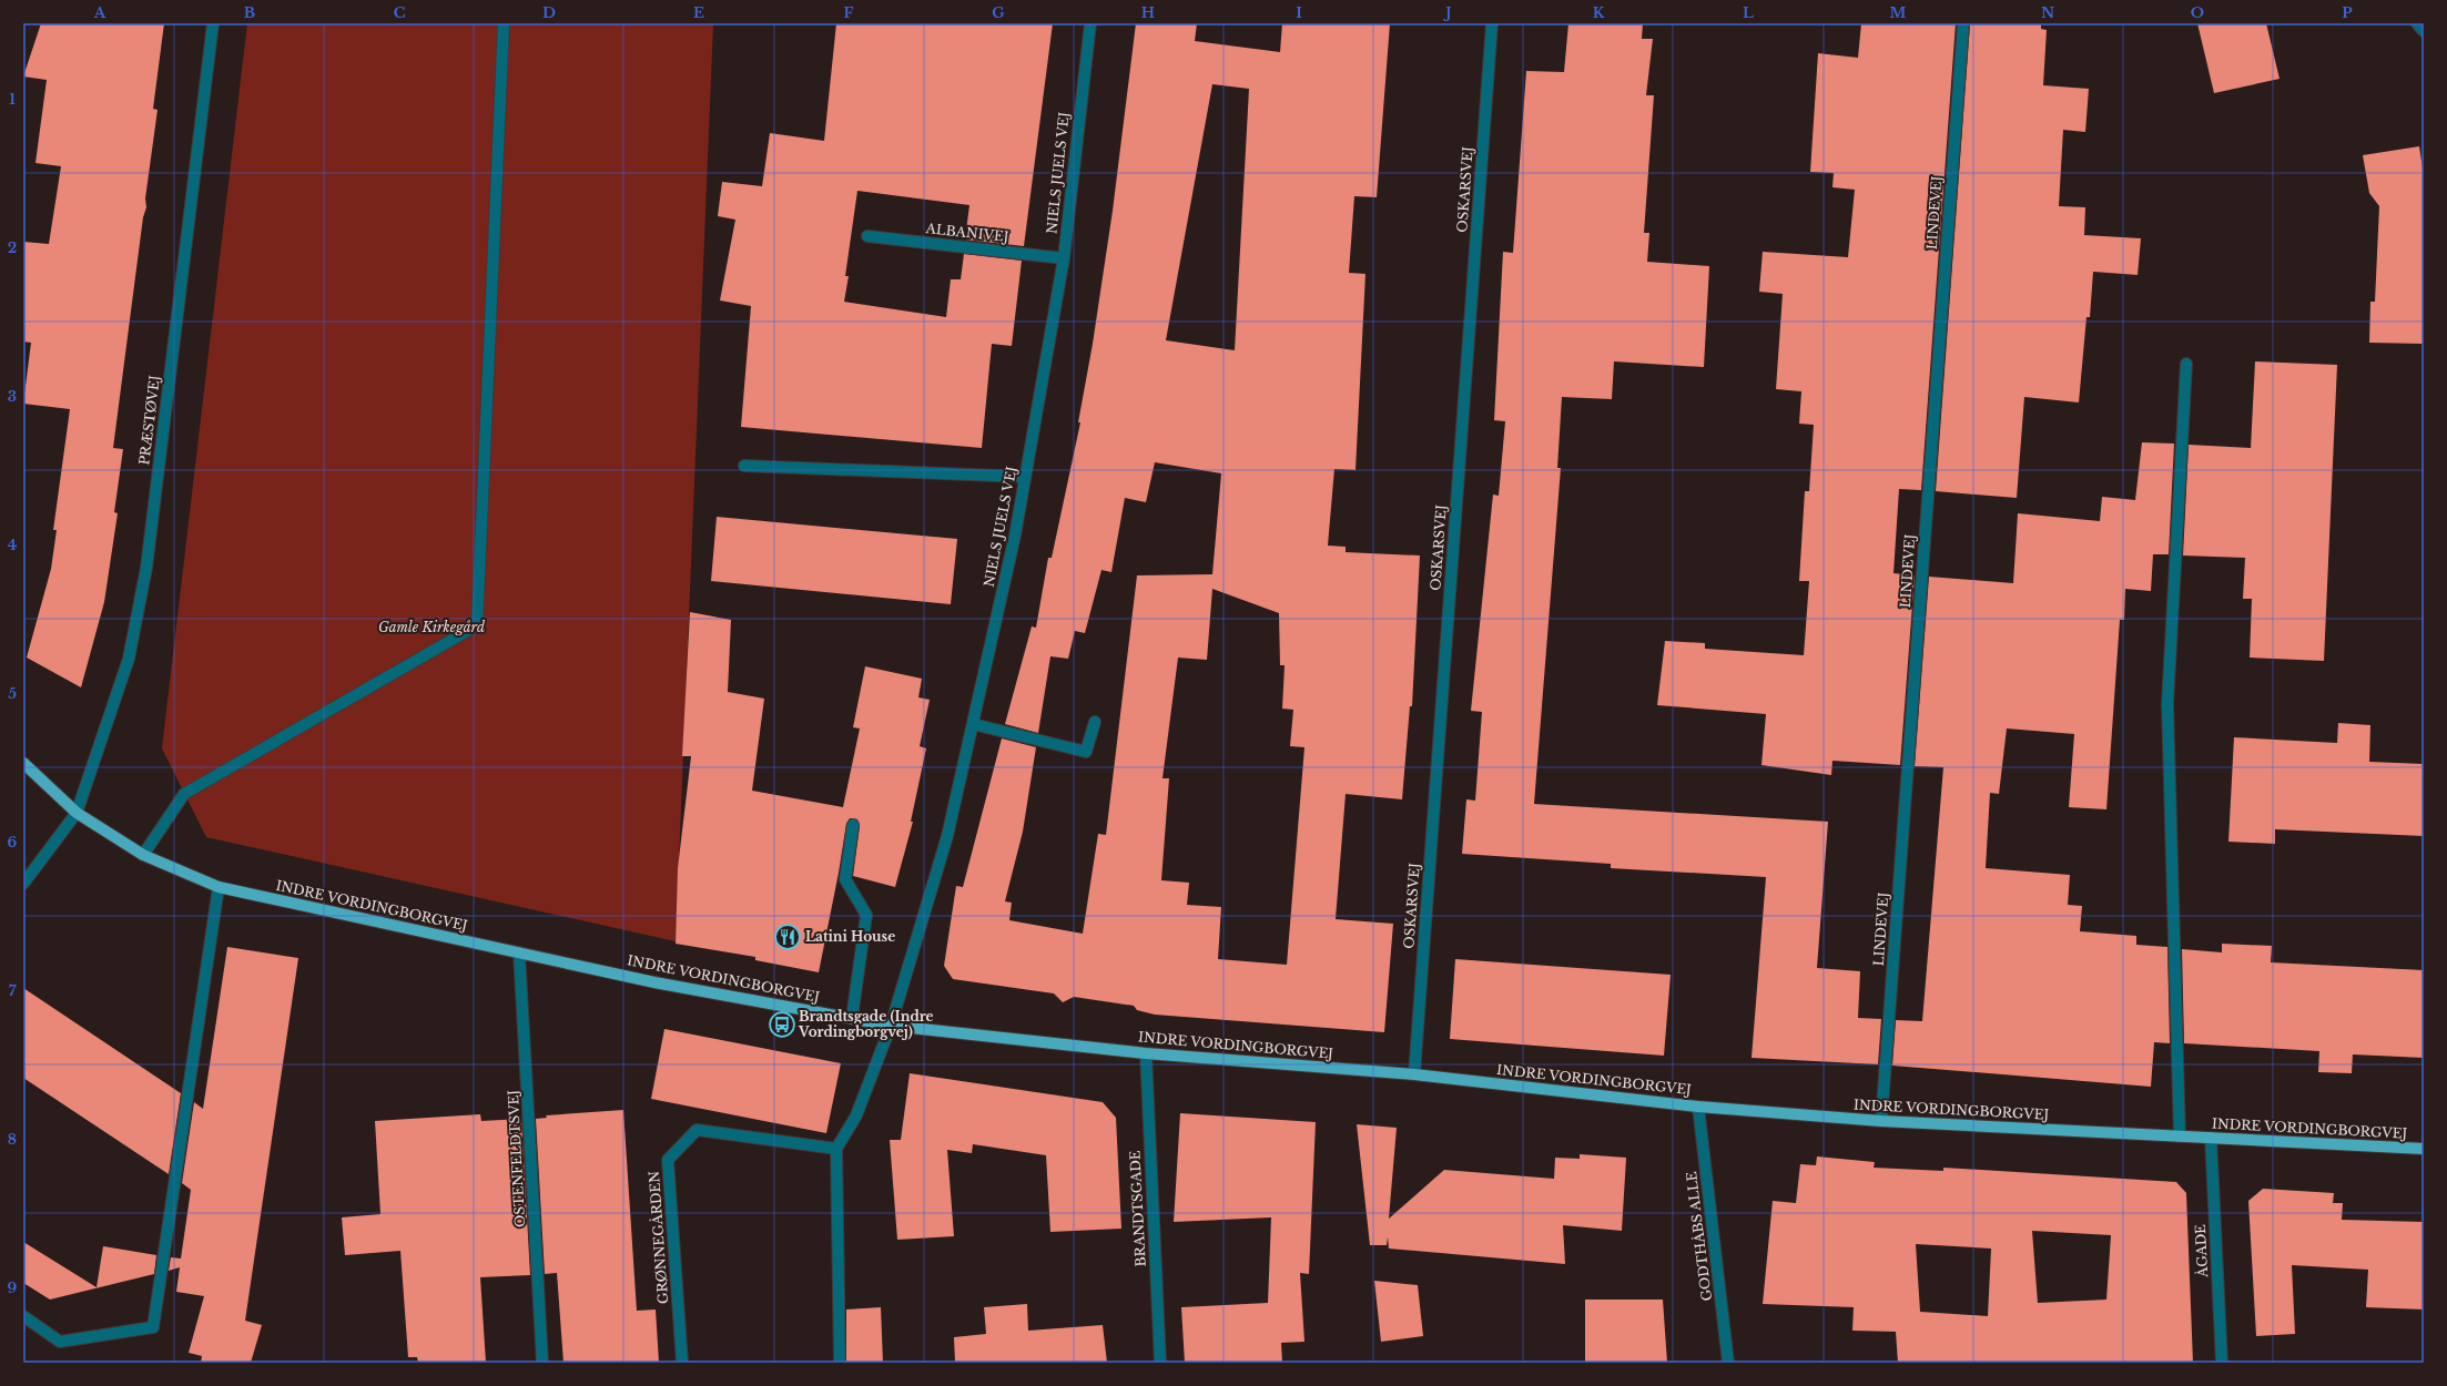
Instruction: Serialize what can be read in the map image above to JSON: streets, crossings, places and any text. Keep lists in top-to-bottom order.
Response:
{
  "streets": {
    "main road": ["INDRE VORDINGBORGVEJ"],
    "street": [
      "NIELS JUELS VEJ",
      "OSKARSVEJ",
      "LINDEVEJ",
      "ALBANIVEJ",
      "PRÆSTØVEJ",
      "OSTENFELDTSVEJ",
      "BRANDTSGADE",
      "GODTHÅBS ALLE",
      "GRØNNEGÅRDEN",
      "ÅGADE"
    ]
  },
  "crossings": [
    ["NIELS JUELS VEJ", "ALBANIVEJ"],
    ["NIELS JUELS VEJ", "INDRE VORDINGBORGVEJ"],
    ["OSKARSVEJ", "INDRE VORDINGBORGVEJ"],
    ["LINDEVEJ", "INDRE VORDINGBORGVEJ"],
    ["PRÆSTØVEJ", "INDRE VORDINGBORGVEJ"],
    ["INDRE VORDINGBORGVEJ", "OSTENFELDTSVEJ"],
    ["INDRE VORDINGBORGVEJ", "BRANDTSGADE"],
    ["INDRE VORDINGBORGVEJ", "GODTHÅBS ALLE"],
    ["INDRE VORDINGBORGVEJ", "ÅGADE"]
  ],
  "parks": ["Gamle Kirkegård"],
  "places": {
    "restaurant": ["Latini House"],
    "bus stop": ["Brandtsgade (Indre Vordingborgvej)"]
  },
  "grid": {
    "columns": [
      "A",
      "B",
      "C",
      "D",
      "E",
      "F",
      "G",
      "H",
      "I",
      "J",
      "K",
      "L",
      "M",
      "N",
      "O",
      "P"
    ],
    "rows": [
      "1",
      "2",
      "3",
      "4",
      "5",
      "6",
      "7",
      "8",
      "9"
    ]
  }
}
